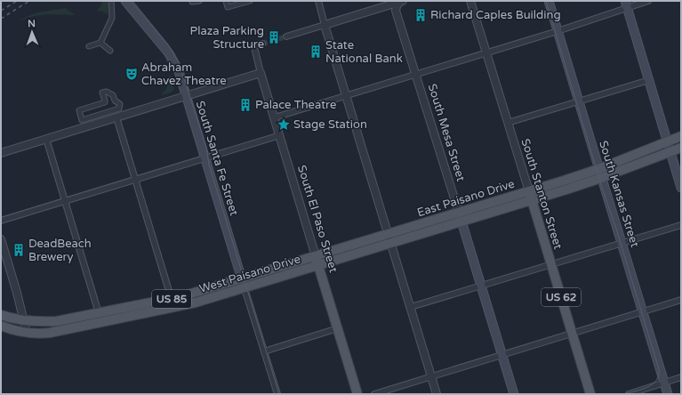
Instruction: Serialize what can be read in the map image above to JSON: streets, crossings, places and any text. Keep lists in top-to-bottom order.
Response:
{
  "streets": {
    "main road": [
      "South Mesa Street",
      "South Santa Fe Street",
      "South Stanton Street",
      "South Kansas Street",
      "East Paisano Drive",
      "South El Paso Street",
      "West Paisano Drive",
      "US 62",
      "US 85"
    ]
  },
  "crossings": [
    ["South Mesa Street", "East Paisano Drive"],
    ["South Santa Fe Street", "West Paisano Drive"],
    ["South Stanton Street", "East Paisano Drive"],
    ["South Kansas Street", "East Paisano Drive"],
    ["East Paisano Drive", "South El Paso Street"],
    ["East Paisano Drive", "West Paisano Drive"],
    ["South El Paso Street", "West Paisano Drive"]
  ],
  "places": {
    "building": [
      "Richard Caples Building",
      "Plaza Parking Structure",
      "State National Bank",
      "Palace Theatre",
      "DeadBeach Brewery"
    ],
    "theatre": ["Abraham Chavez Theatre"],
    "place": ["Stage Station"]
  },
  "north": "top"
}
